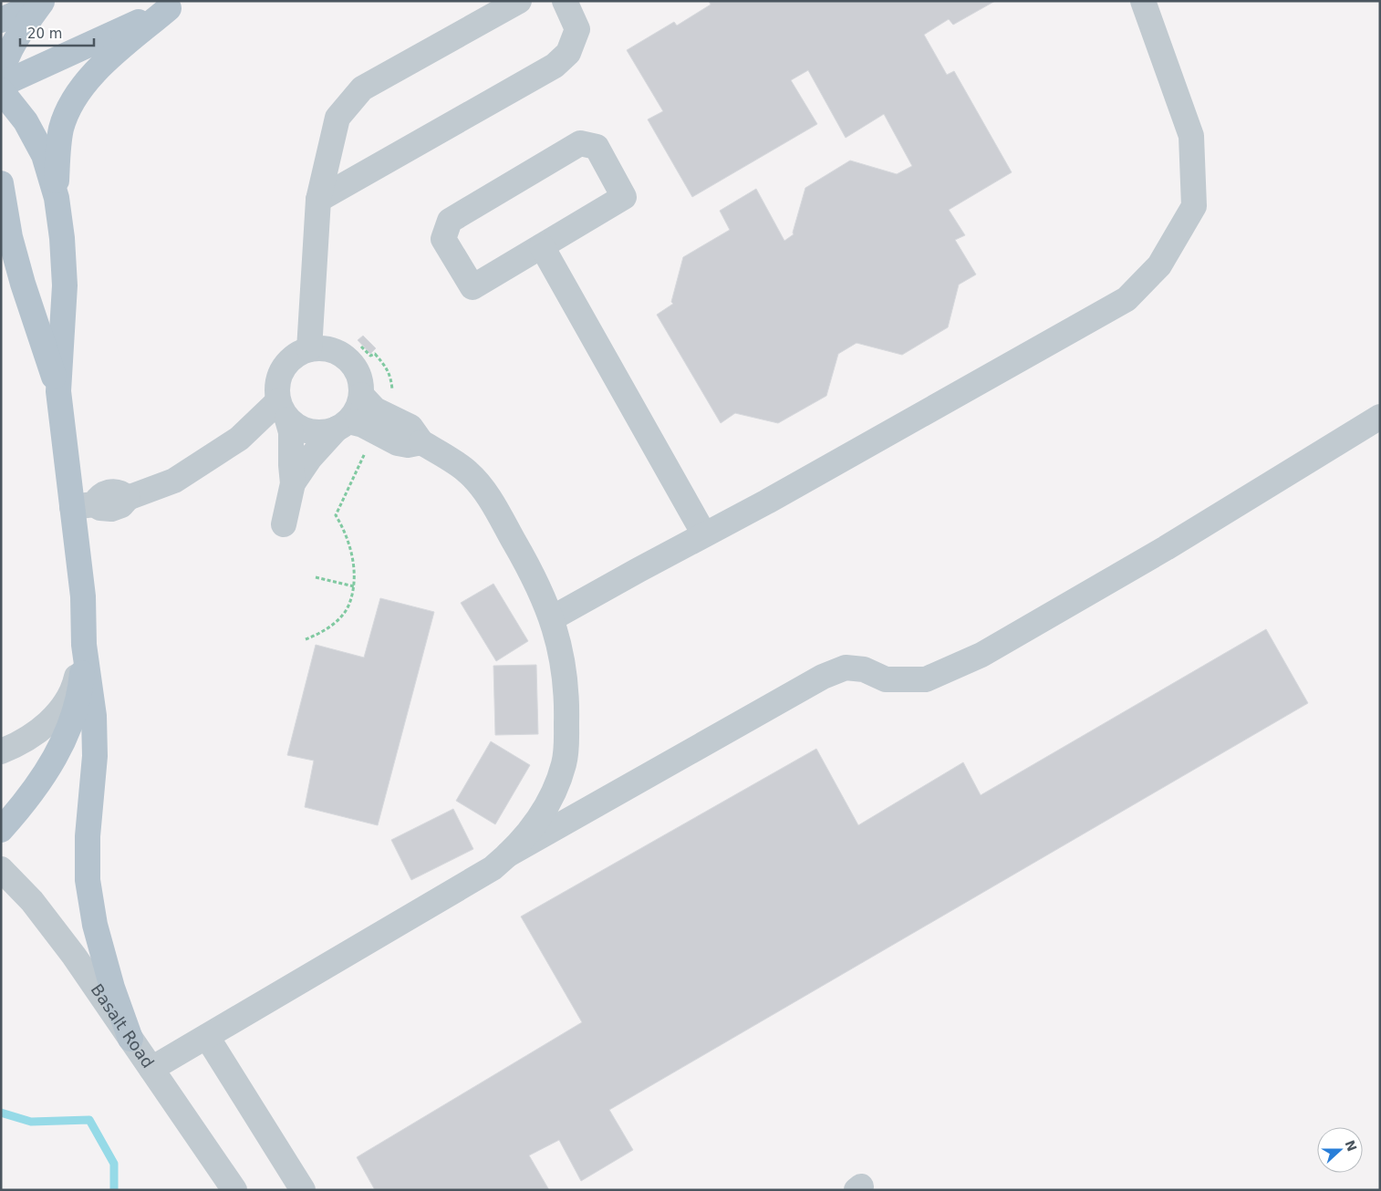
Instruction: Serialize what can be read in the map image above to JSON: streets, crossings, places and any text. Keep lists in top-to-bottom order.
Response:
{
  "streets": {
    "street": ["Basalt Road"]
  },
  "scale_bar": "20 m",
  "north": "right"
}
